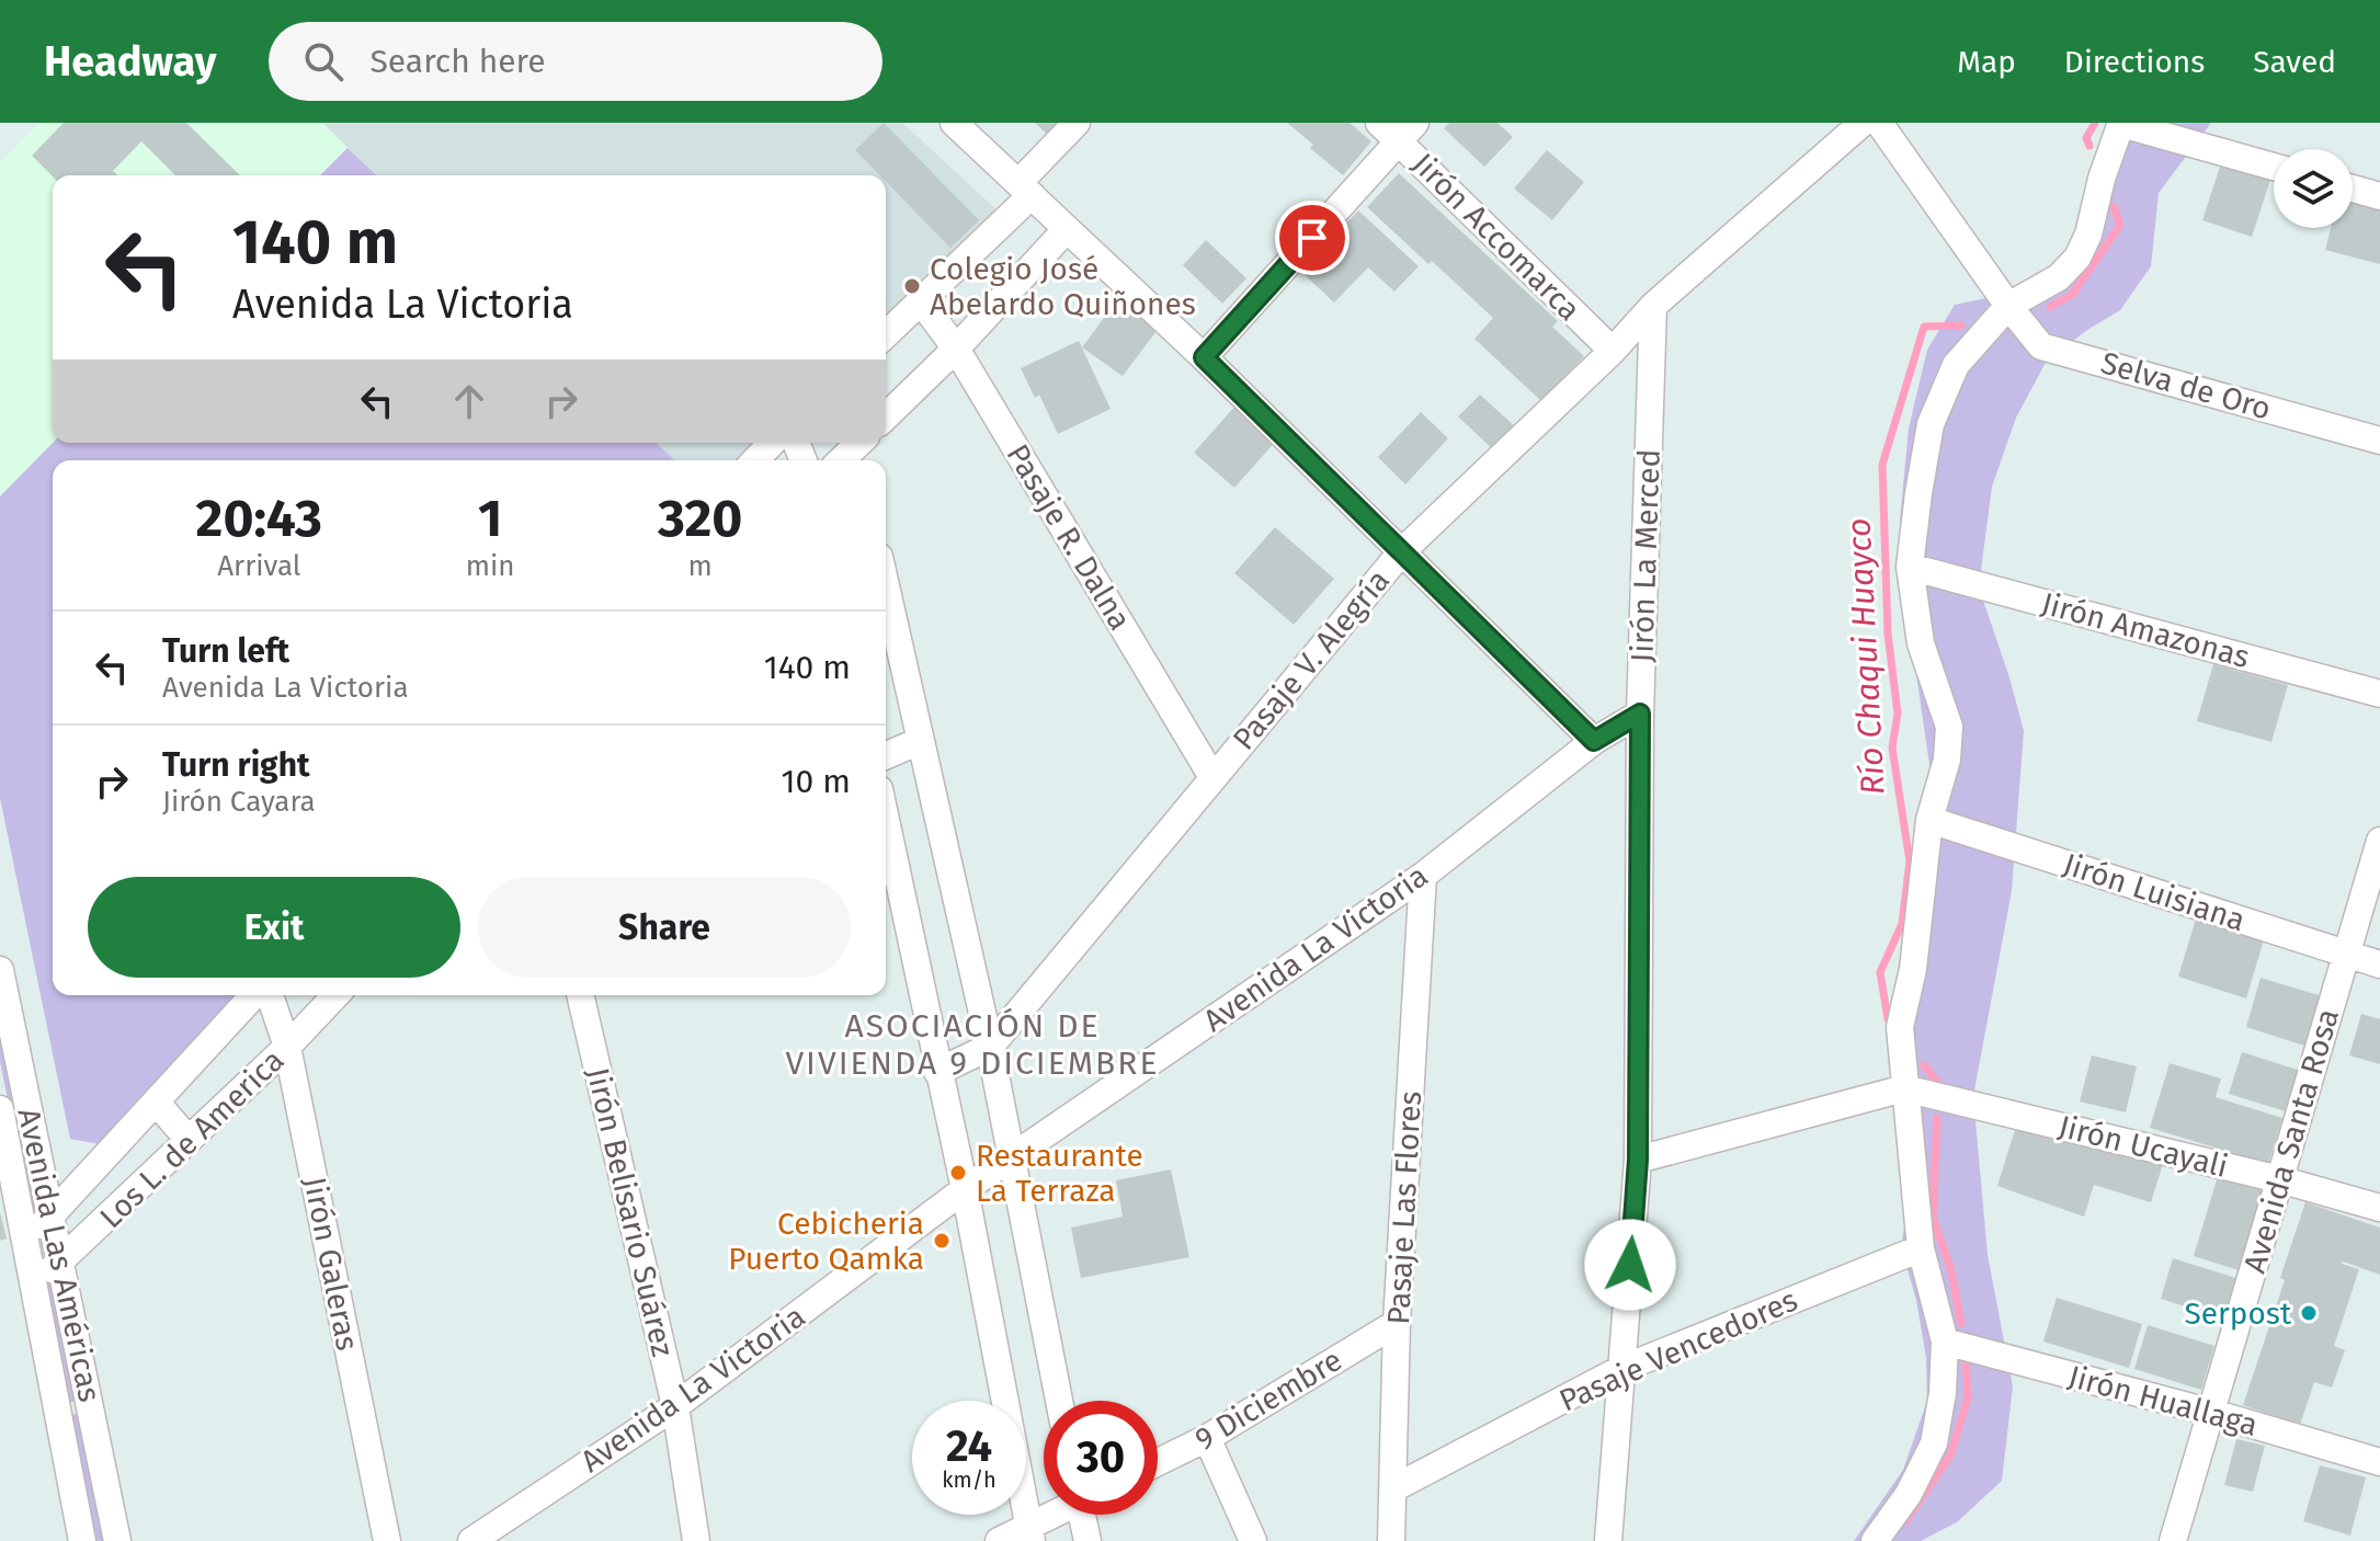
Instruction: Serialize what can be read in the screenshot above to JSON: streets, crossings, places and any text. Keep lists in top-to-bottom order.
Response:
{
  "streets": {
    "street": [
      "Jirón Accomarca",
      "Selva de Oro",
      "Pasaje R. Dalna",
      "Jirón La Merced",
      "Jirón Amazonas",
      "Pasaje V. Alegría",
      "Jirón Luisiana",
      "Avenida La Victoria",
      "Los L. de America",
      "Avenida Santa Rosa",
      "Jirón Ucayali",
      "Pasaje Las Flores",
      "Jirón Belisario Suárez",
      "Avenida Las Américas",
      "Jirón Galeras",
      "Pasaje Vencedores",
      "9 Diciembre",
      "Jirón Huallaga"
    ]
  },
  "crossings": [
    ["Jirón Accomarca", "Pasaje V. Alegría"],
    ["Pasaje R. Dalna", "Pasaje V. Alegría"],
    ["Jirón La Merced", "Pasaje V. Alegría"],
    ["Jirón La Merced", "Avenida La Victoria"],
    ["Jirón La Merced", "Pasaje Vencedores"],
    ["Jirón Luisiana", "Avenida Santa Rosa"],
    ["Avenida La Victoria", "Pasaje Las Flores"],
    ["Avenida La Victoria", "Jirón Belisario Suárez"],
    ["Los L. de America", "Avenida Las Américas"],
    ["Los L. de America", "Jirón Galeras"],
    ["Avenida Santa Rosa", "Jirón Ucayali"],
    ["Avenida Santa Rosa", "Jirón Huallaga"],
    ["Pasaje Las Flores", "Pasaje Vencedores"],
    ["Pasaje Las Flores", "9 Diciembre"]
  ],
  "districts": ["ASOCIACIÓN DE VIVIENDA 9 DICIEMBRE"],
  "water": ["Río Chaqui Huayco"],
  "places": [
    "Colegio José Abelardo Quiñones",
    "Restaurante La Terraza",
    "Cebicheria Puerto Qamka",
    "Serpost"
  ],
  "page": {
    "header": "Headway",
    "search": "Search here",
    "nav": ["Map", "Directions", "Saved"],
    "turn": ["140 m", "Avenida La Victoria"],
    "eta": [
      "20:43",
      "Arrival",
      "1",
      "min",
      "320",
      "m"
    ],
    "list": [
      {
        "name": "Turn left",
        "note": "Avenida La Victoria",
        "value": "140 m"
      },
      {
        "name": "Turn right",
        "note": "Jirón Cayara",
        "value": "10 m"
      }
    ],
    "buttons": ["Exit", "Share"],
    "speed": "24 km/h",
    "limit": "30"
  }
}
